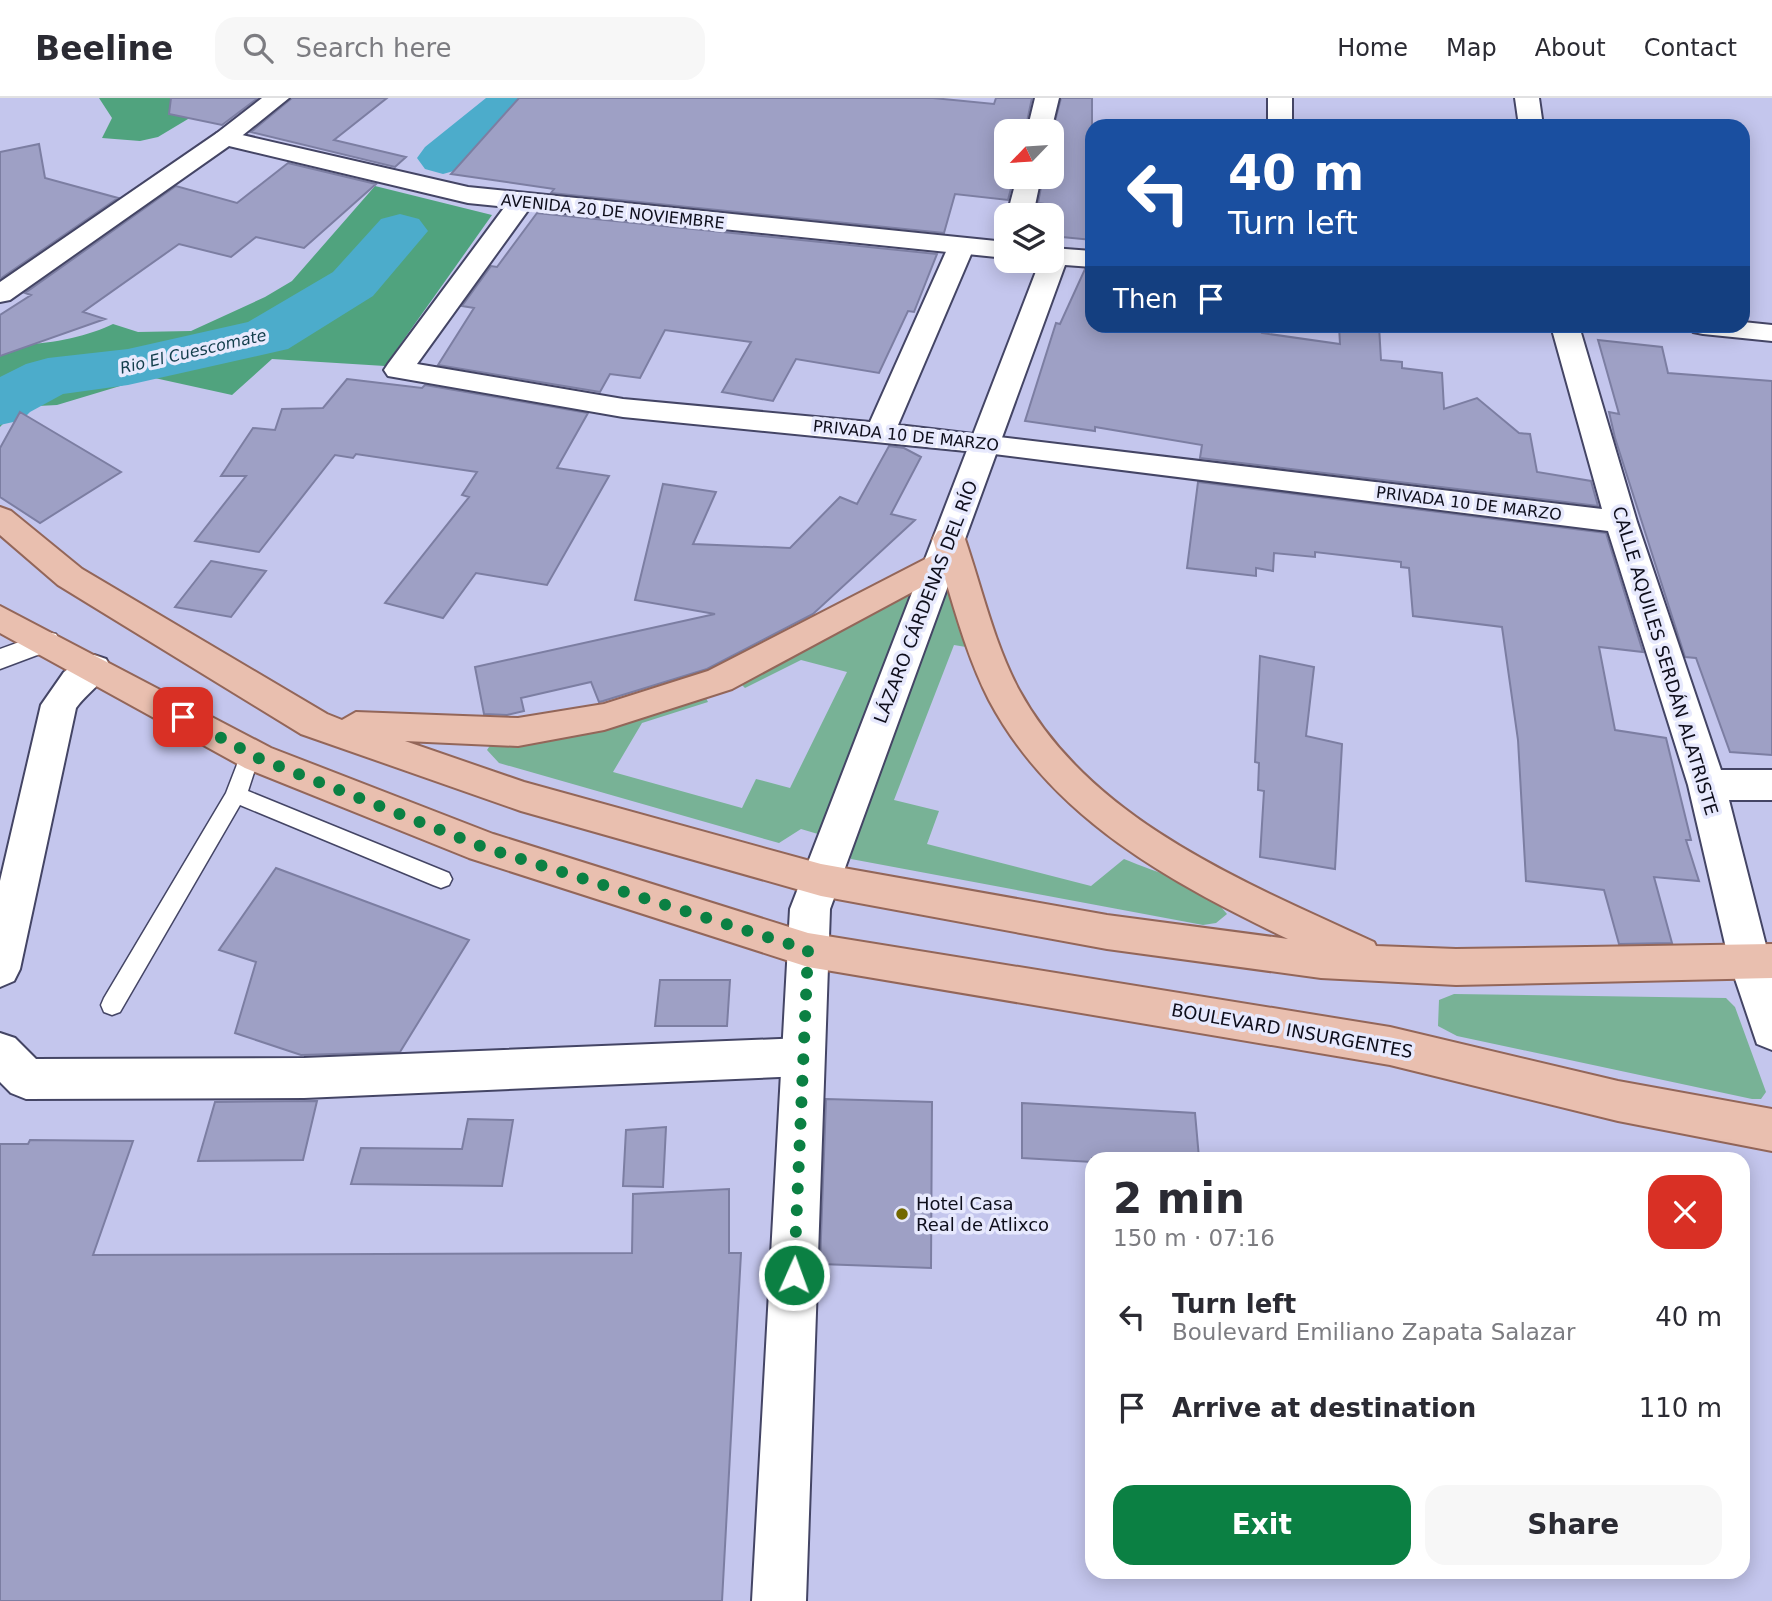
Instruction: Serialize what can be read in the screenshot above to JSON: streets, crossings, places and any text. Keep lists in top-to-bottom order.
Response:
{
  "streets": {
    "main road": ["BOULEVARD INSURGENTES"],
    "street": [
      "AVENIDA 20 DE NOVIEMBRE",
      "PRIVADA 10 DE MARZO",
      "LÁZARO CÁRDENAS DEL RÍO",
      "CALLE AQUILES SERDÁN ALATRISTE"
    ]
  },
  "crossings": [
    ["AVENIDA 20 DE NOVIEMBRE", "PRIVADA 10 DE MARZO"],
    ["PRIVADA 10 DE MARZO", "LÁZARO CÁRDENAS DEL RÍO"],
    ["PRIVADA 10 DE MARZO", "CALLE AQUILES SERDÁN ALATRISTE"],
    ["LÁZARO CÁRDENAS DEL RÍO", "BOULEVARD INSURGENTES"]
  ],
  "water": ["Rio El Cuescomate"],
  "places": ["Hotel Casa Real de Atlixco"],
  "north": "bottom left",
  "page": {
    "header": "Beeline",
    "search": "Search here",
    "nav": [
      "Home",
      "Map",
      "About",
      "Contact"
    ],
    "turn": ["40 m", "Turn left"],
    "then": "Then",
    "heading": ["2 min", "150 m · 07:16"],
    "list": [
      {
        "name": "Turn left",
        "note": "Boulevard Emiliano Zapata Salazar",
        "value": "40 m"
      },
      {
        "name": "Arrive at destination",
        "value": "110 m"
      }
    ],
    "buttons": ["Exit", "Share"]
  }
}
